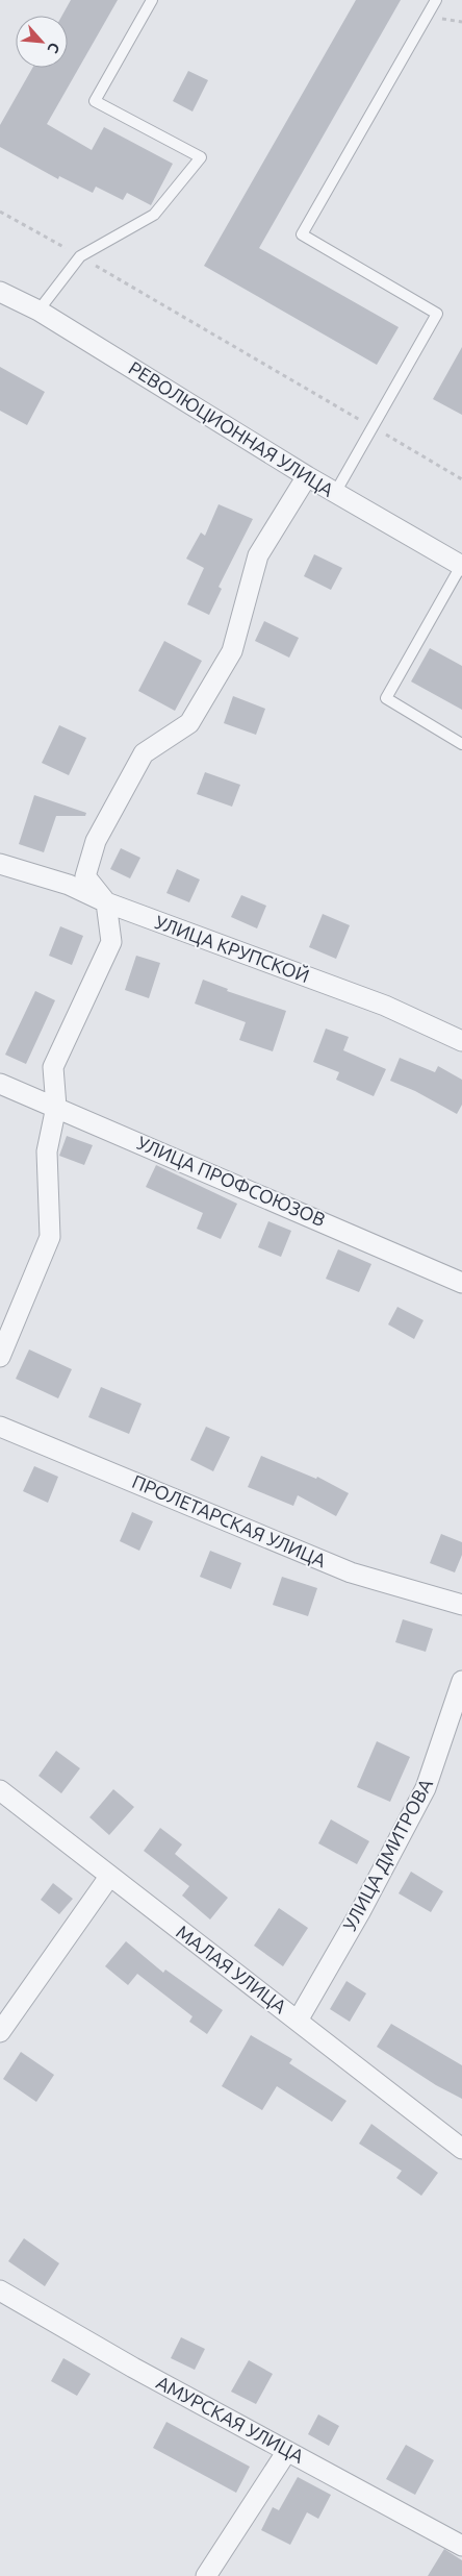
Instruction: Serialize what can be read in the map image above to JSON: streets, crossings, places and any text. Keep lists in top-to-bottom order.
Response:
{
  "streets": {
    "street": [
      "РЕВОЛЮЦИОННАЯ УЛИЦА",
      "УЛИЦА КРУПСКОЙ",
      "УЛИЦА ПРОФСОЮЗОВ",
      "ПРОЛЕТАРСКАЯ УЛИЦА",
      "УЛИЦА ДМИТРОВА",
      "МАЛАЯ УЛИЦА",
      "АМУРСКАЯ УЛИЦА"
    ]
  },
  "crossings": [
    ["УЛИЦА ДМИТРОВА", "МАЛАЯ УЛИЦА"]
  ],
  "north": "bottom right"
}
